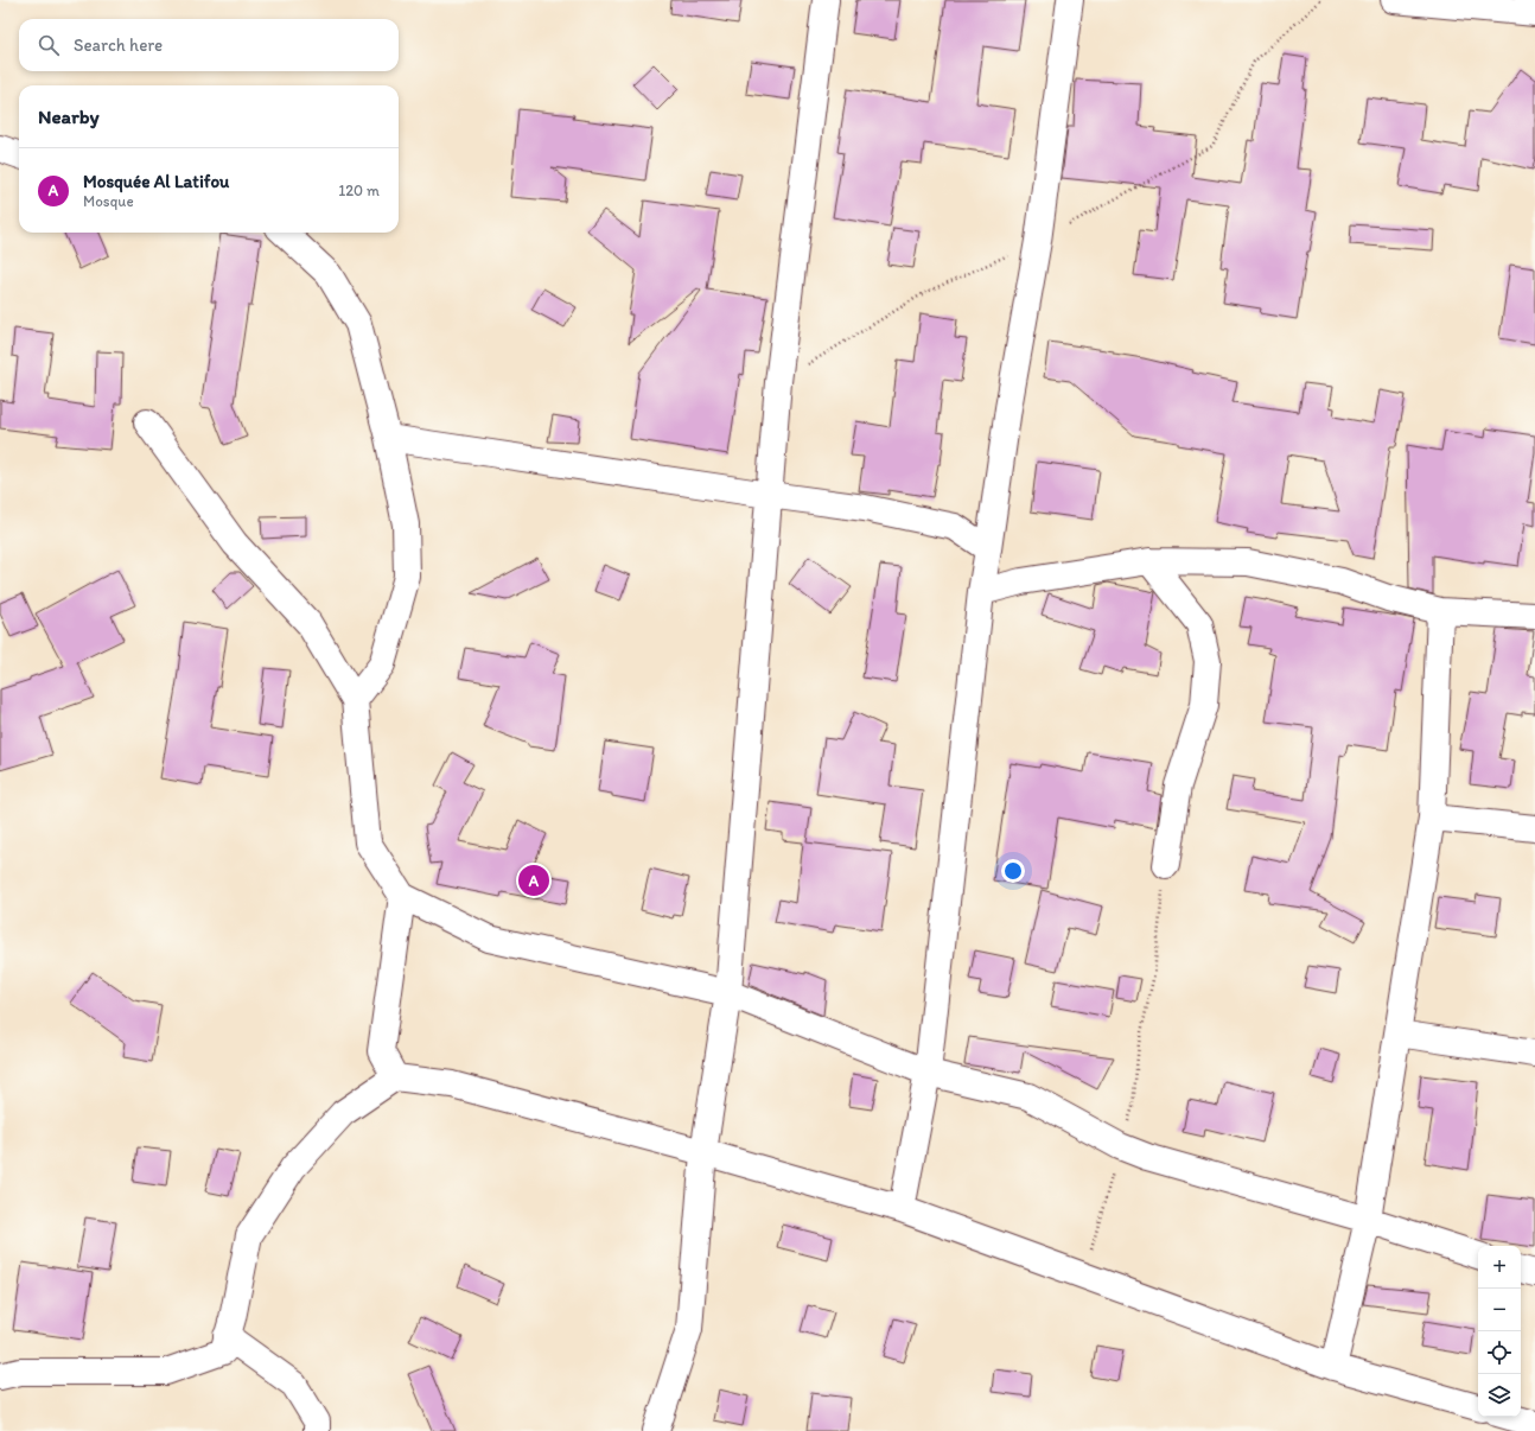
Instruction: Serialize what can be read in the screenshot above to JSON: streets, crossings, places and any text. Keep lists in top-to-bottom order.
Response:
{
  "page": {
    "search": "Search here",
    "heading": "Nearby",
    "list": [
      {
        "mark": "A",
        "name": "Mosquée Al Latifou",
        "note": "Mosque",
        "value": "120 m"
      }
    ],
    "pins": "A",
    "map_buttons": ["+", "−"]
  }
}
